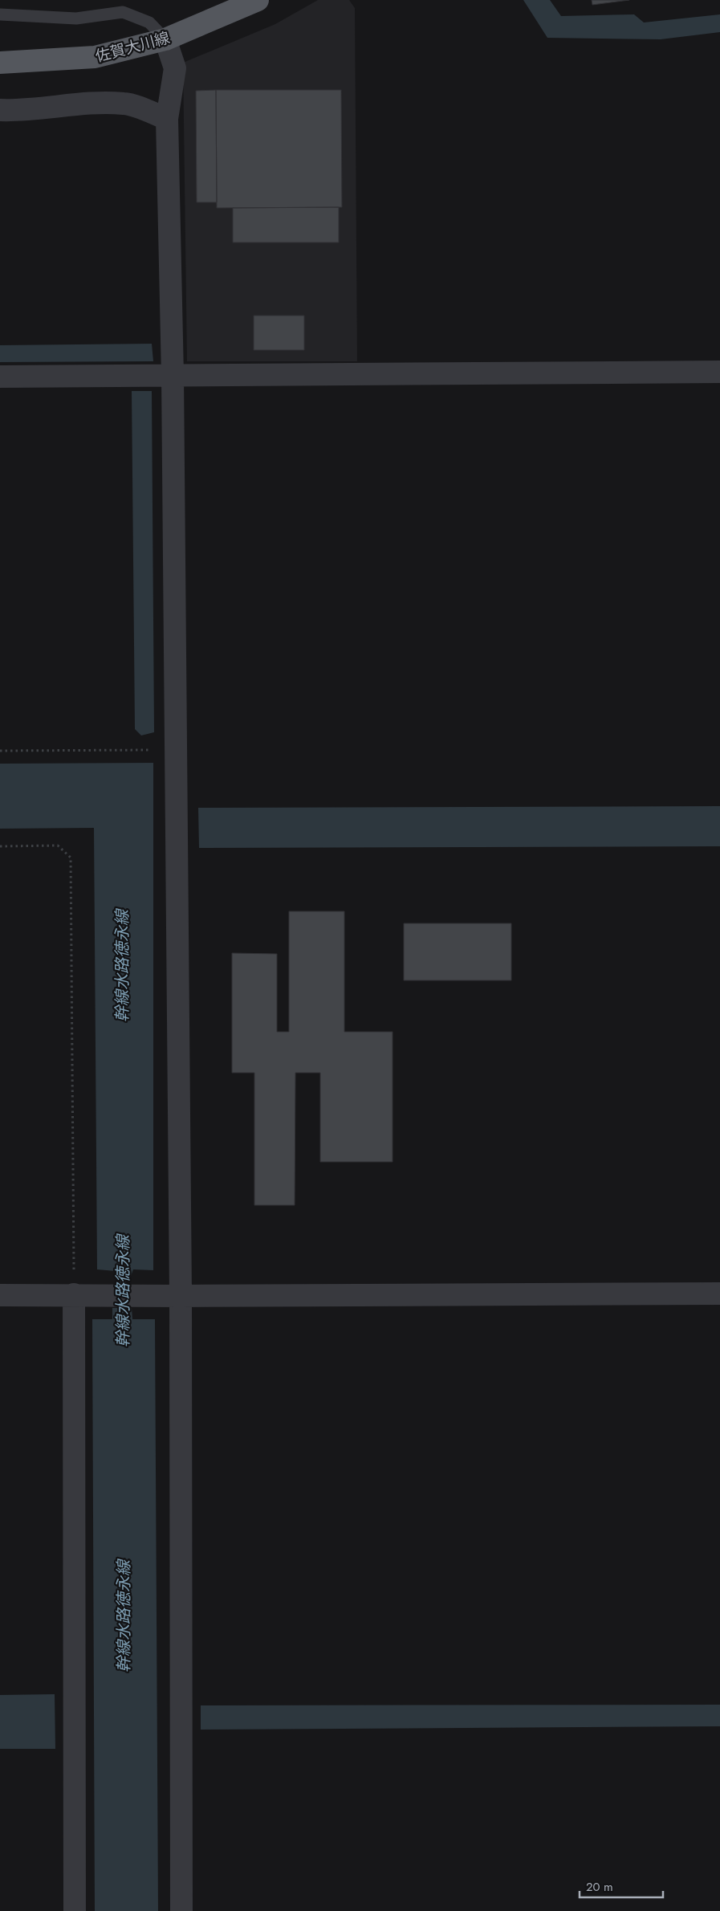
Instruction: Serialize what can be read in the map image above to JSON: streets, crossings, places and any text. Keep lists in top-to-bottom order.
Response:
{
  "streets": {
    "main road": ["佐賀大川線"]
  },
  "water": ["幹線水路徳永線"],
  "scale_bar": "20 m"
}
